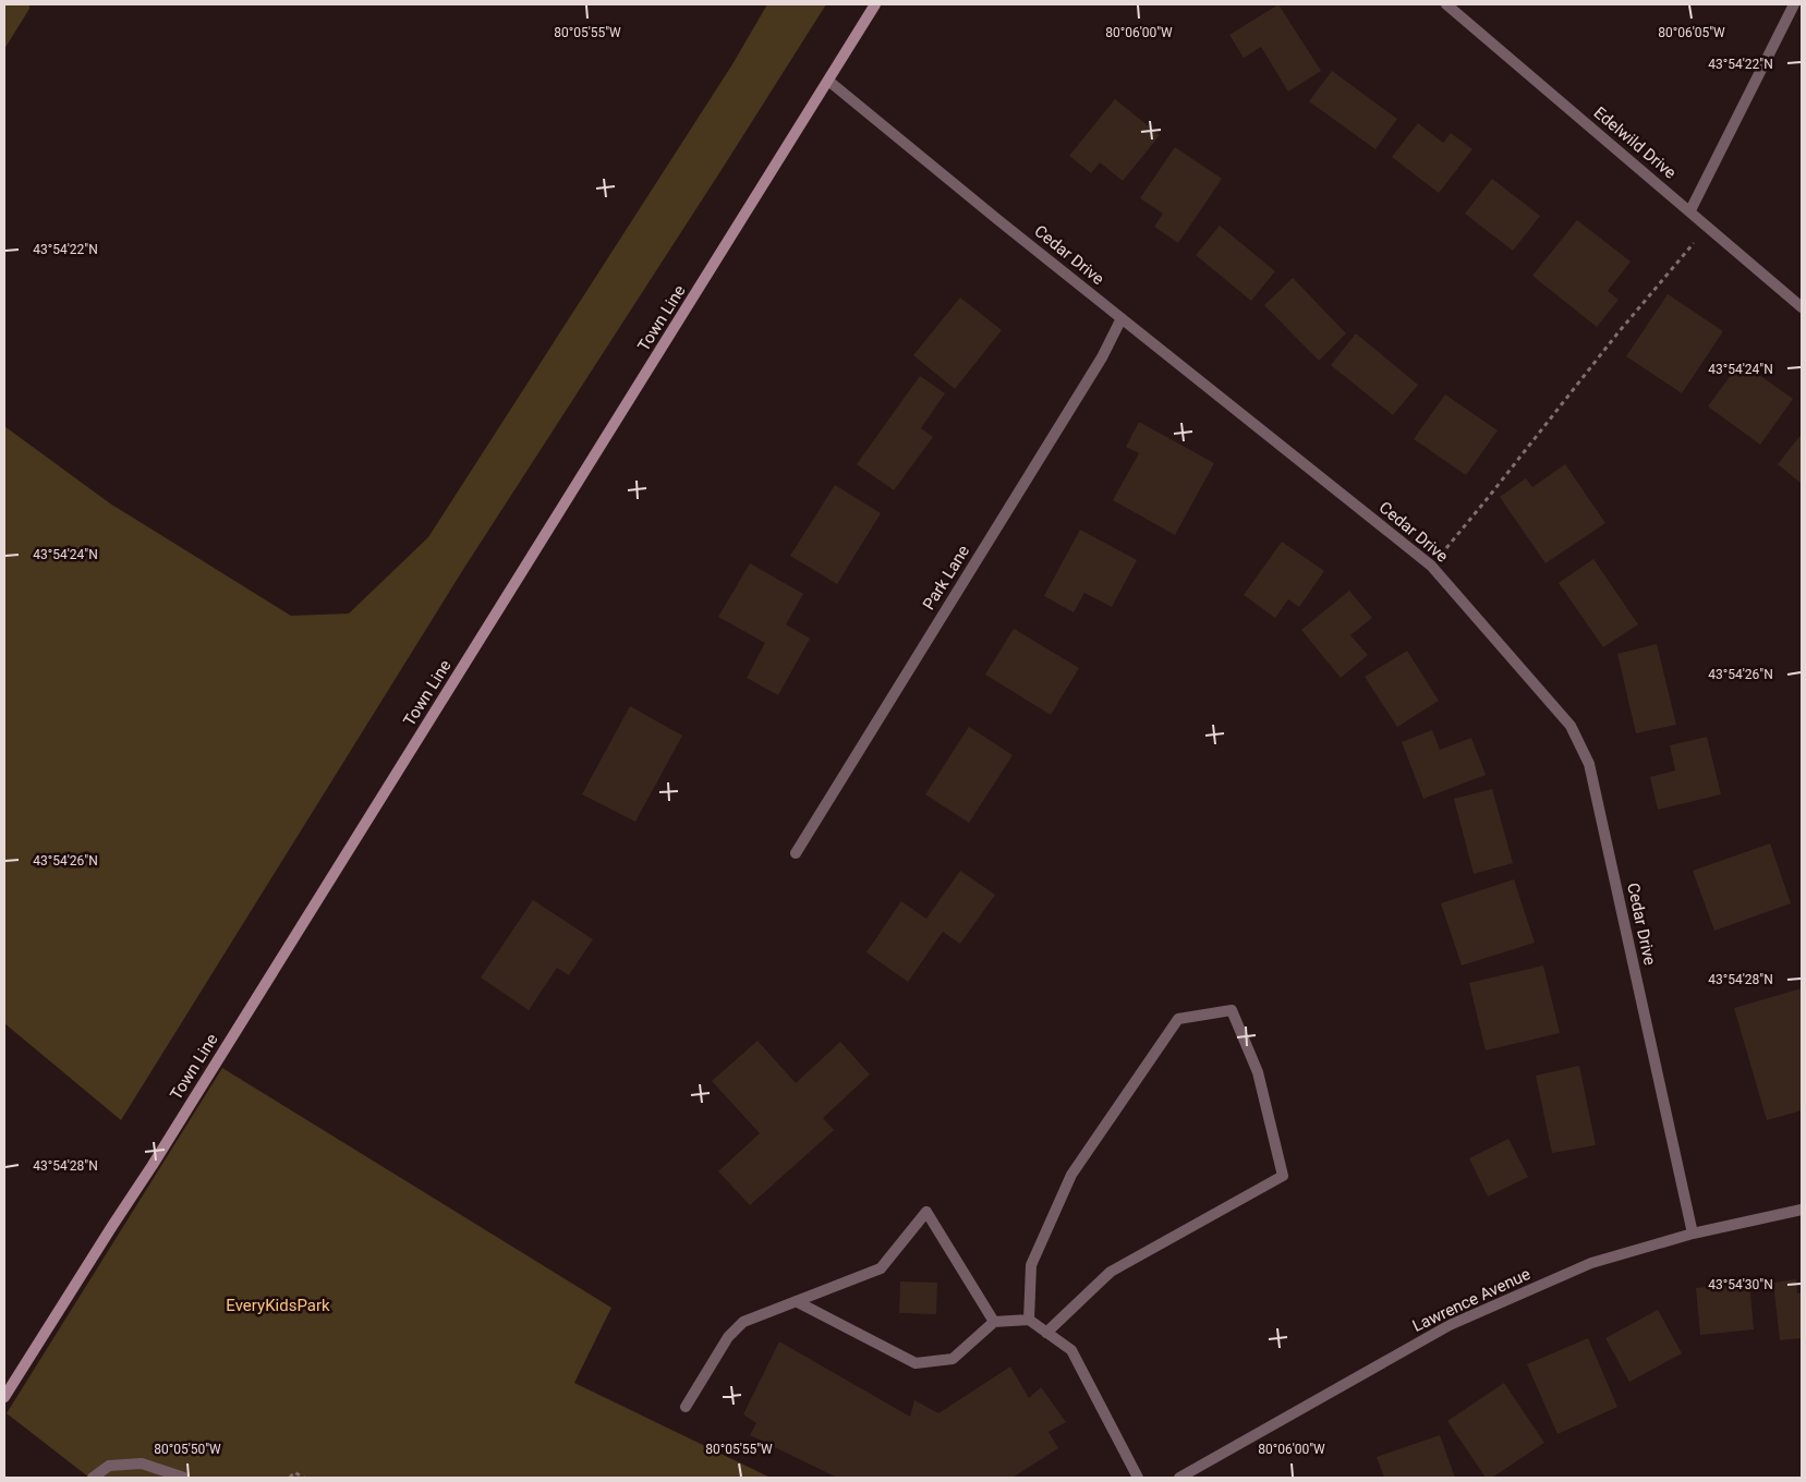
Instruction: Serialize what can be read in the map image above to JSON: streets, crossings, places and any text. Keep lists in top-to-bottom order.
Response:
{
  "streets": {
    "main road": ["Town Line"],
    "street": [
      "Edelwild Drive",
      "Cedar Drive",
      "Park Lane",
      "Lawrence Avenue"
    ]
  },
  "crossings": [
    ["Cedar Drive", "Town Line"],
    ["Cedar Drive", "Park Lane"],
    ["Cedar Drive", "Lawrence Avenue"]
  ],
  "parks": ["EveryKidsPark"],
  "coordinates": [
    "80°05'55\"W",
    "80°06'00\"W",
    "80°06'05\"W",
    "43°54'22\"N",
    "43°54'24\"N",
    "43°54'26\"N",
    "43°54'28\"N",
    "43°54'30\"N",
    "80°05'50\"W"
  ]
}
